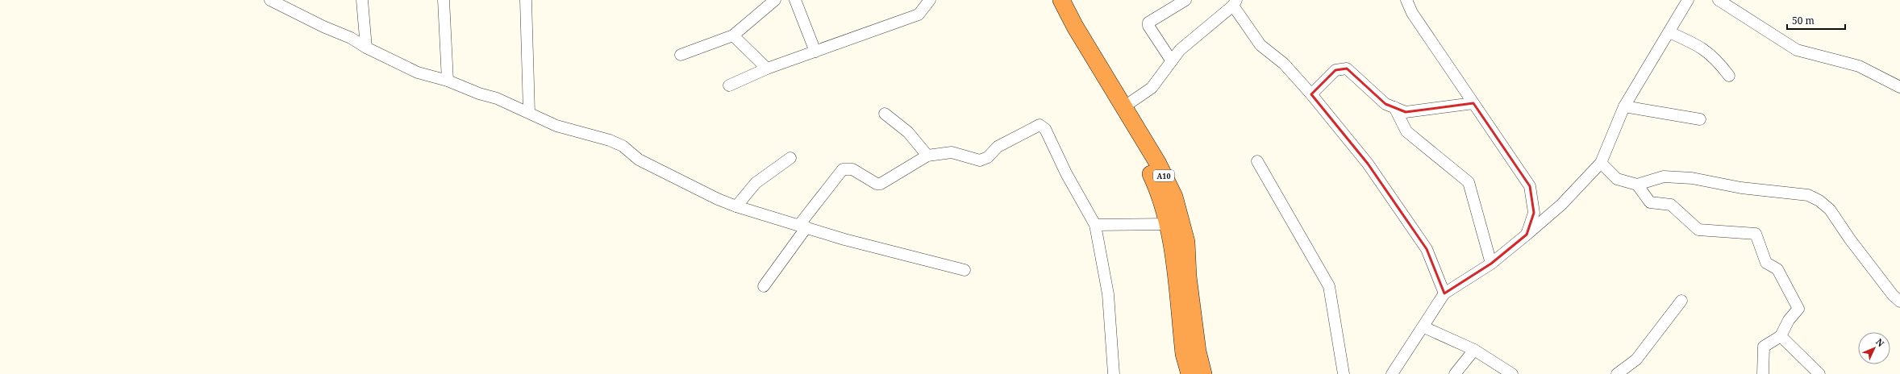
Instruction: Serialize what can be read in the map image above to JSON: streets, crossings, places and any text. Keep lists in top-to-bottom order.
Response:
{
  "streets": {
    "highway": ["A10"]
  },
  "scale_bar": "50 m",
  "north": "top right"
}
